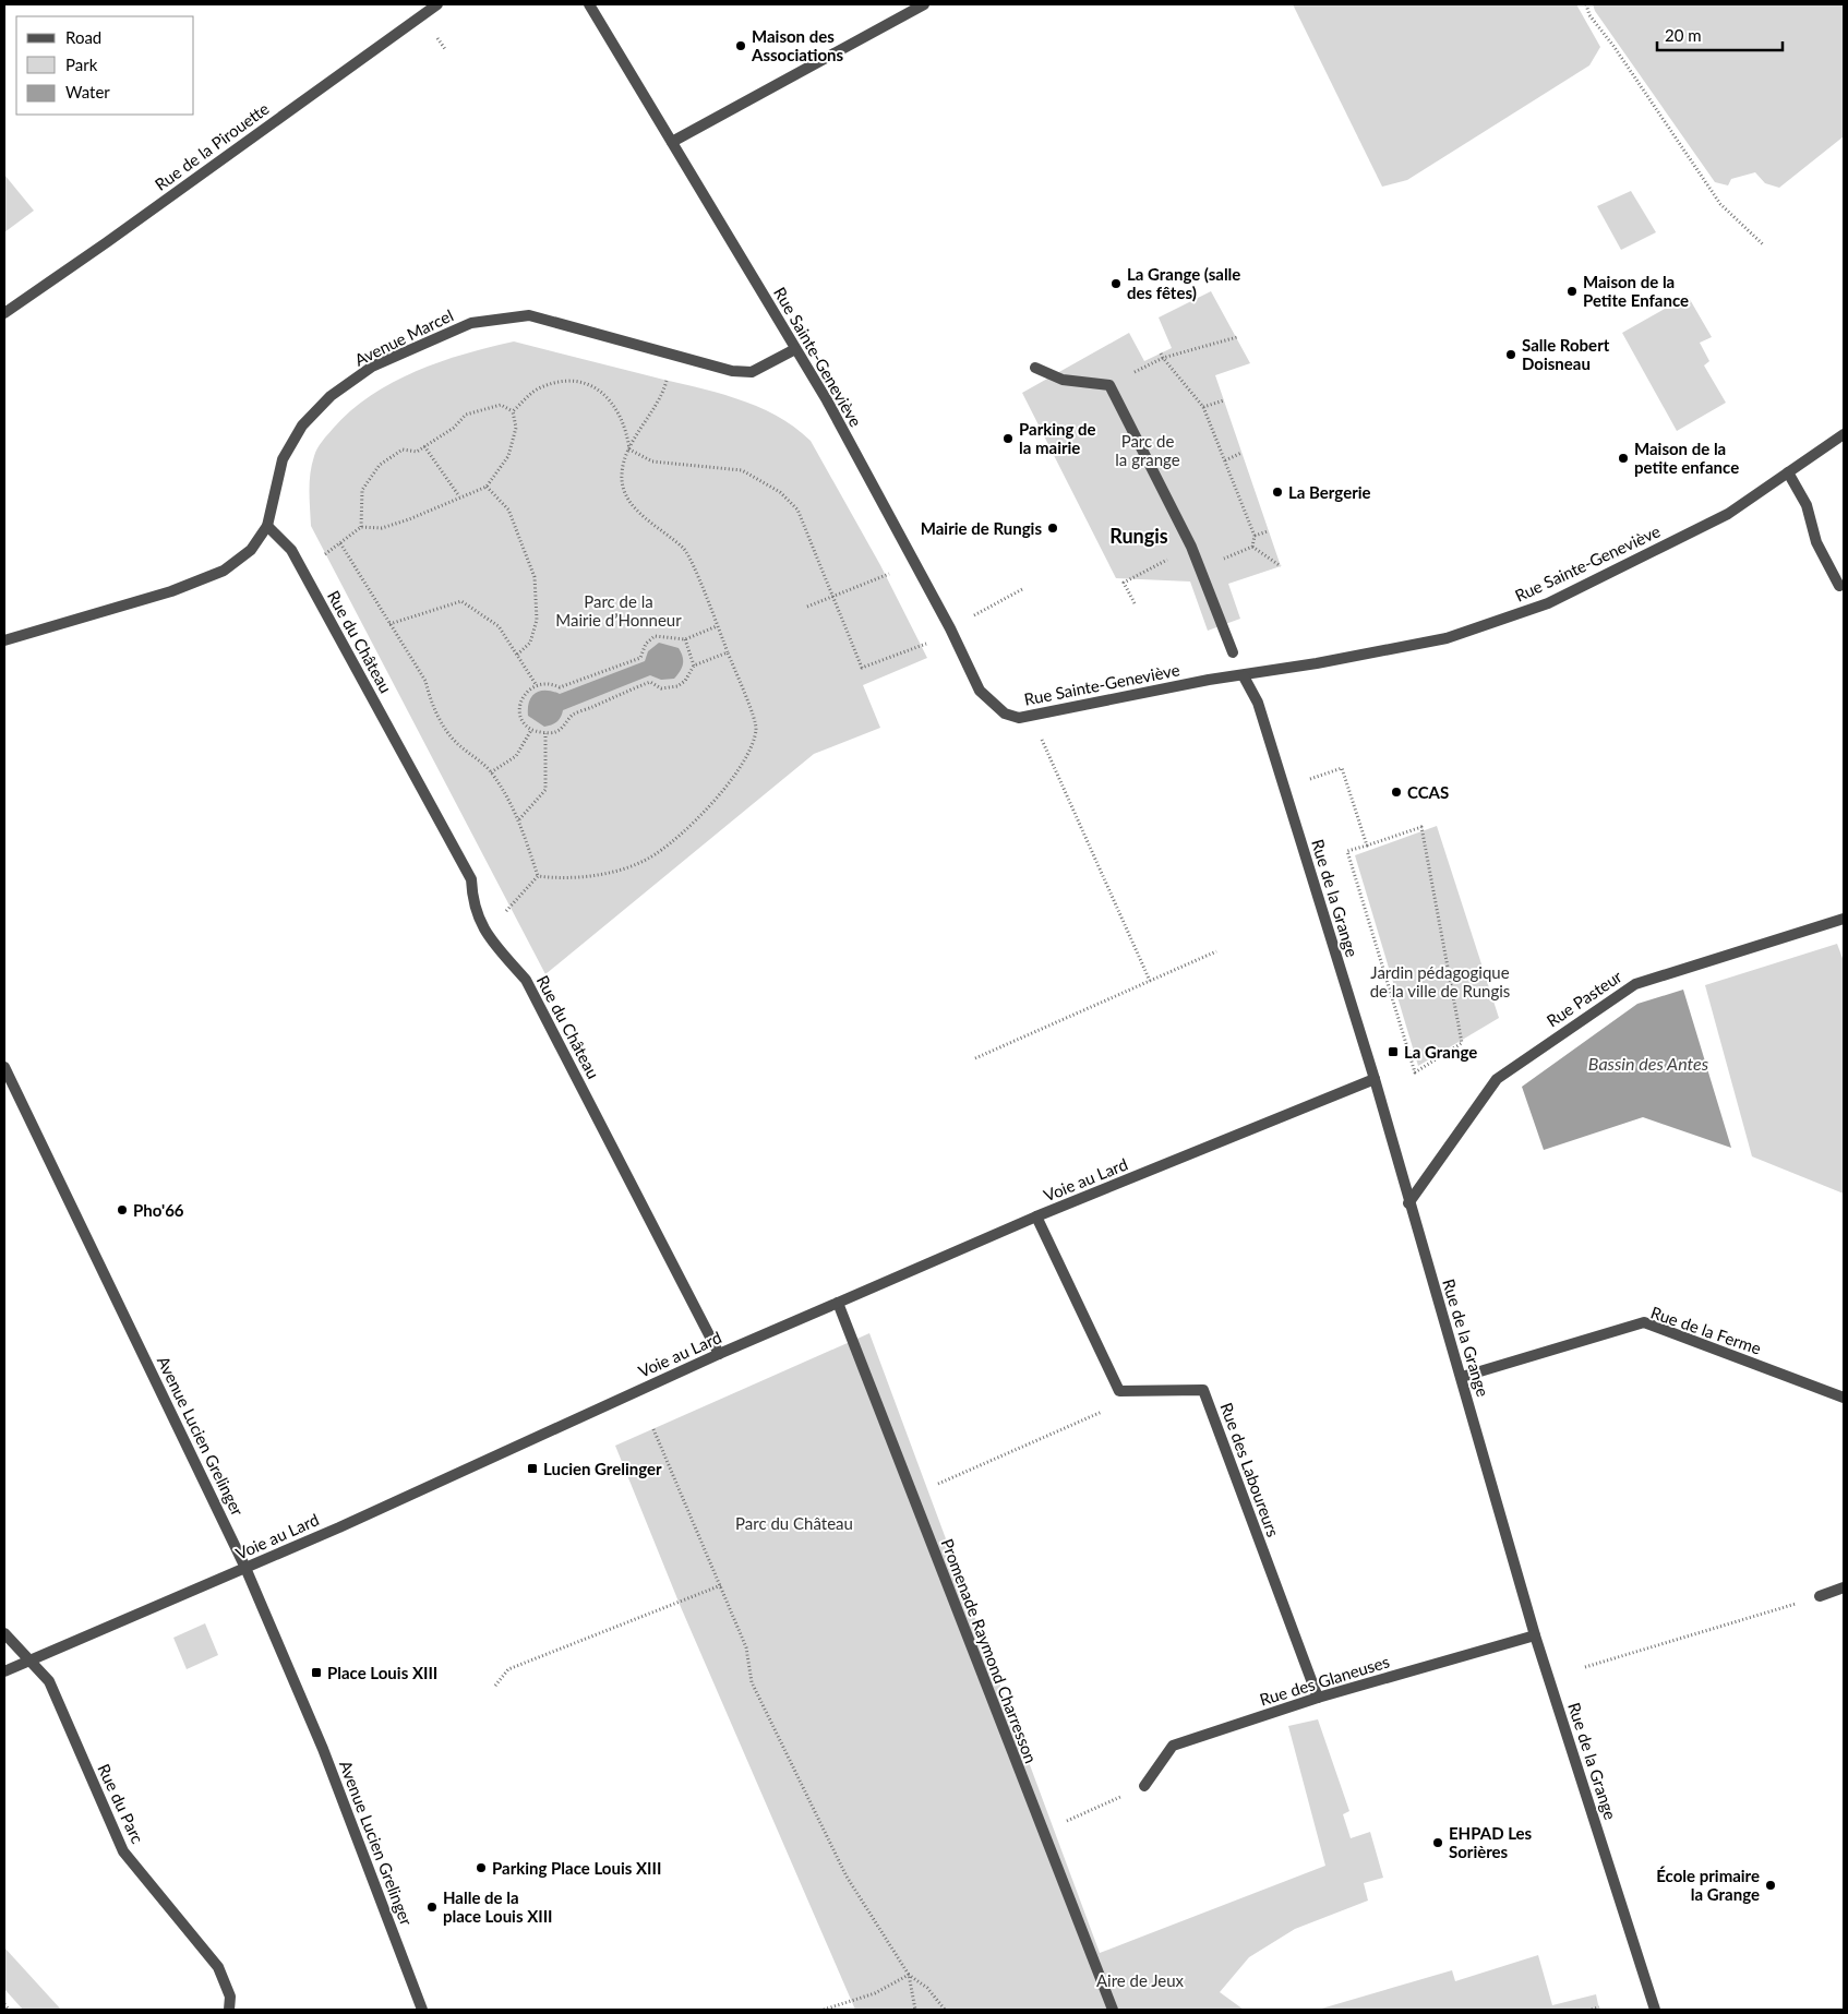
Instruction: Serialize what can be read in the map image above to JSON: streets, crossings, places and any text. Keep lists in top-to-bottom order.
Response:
{
  "streets": {
    "street": [
      "Rue de la Pirouette",
      "Avenue Marcel",
      "Rue Sainte-Geneviève",
      "Rue du Château",
      "Rue de la Grange",
      "Rue Pasteur",
      "Voie au Lard",
      "Rue de la Ferme",
      "Avenue Lucien Grelinger",
      "Rue des Laboureurs",
      "Promenade Raymond Charresson",
      "Rue des Glaneuses",
      "Rue du Parc"
    ]
  },
  "crossings": [
    ["Avenue Marcel", "Rue Sainte-Geneviève"],
    ["Avenue Marcel", "Rue du Château"],
    ["Rue Sainte-Geneviève", "Rue de la Grange"],
    ["Rue du Château", "Voie au Lard"],
    ["Rue de la Grange", "Rue Pasteur"],
    ["Rue de la Grange", "Voie au Lard"],
    ["Rue de la Grange", "Rue de la Ferme"],
    ["Rue de la Grange", "Rue des Glaneuses"],
    ["Voie au Lard", "Avenue Lucien Grelinger"],
    ["Voie au Lard", "Promenade Raymond Charresson"],
    ["Voie au Lard", "Rue du Parc"],
    ["Rue des Laboureurs", "Rue des Glaneuses"]
  ],
  "districts": ["Rungis"],
  "water": ["Bassin des Antes"],
  "parks": [
    "Parc de la grange",
    "Parc de la Mairie d’Honneur",
    "Jardin pédagogique de la ville de Rungis",
    "Parc du Château",
    "Aire de Jeux"
  ],
  "places": {
    "other": [
      "Maison des Associations",
      "La Grange (salle des fêtes)",
      "Maison de la Petite Enfance",
      "Salle Robert Doisneau",
      "Parking de la mairie",
      "Maison de la petite enfance",
      "La Bergerie",
      "Mairie de Rungis",
      "CCAS",
      "Pho'66",
      "EHPAD Les Sorières",
      "Parking Place Louis XIII",
      "École primaire la Grange",
      "Halle de la place Louis XIII"
    ],
    "transit": ["La Grange", "Lucien Grelinger", "Place Louis XIII"]
  },
  "legend": ["Road", "Park", "Water"],
  "scale_bar": "20 m"
}
